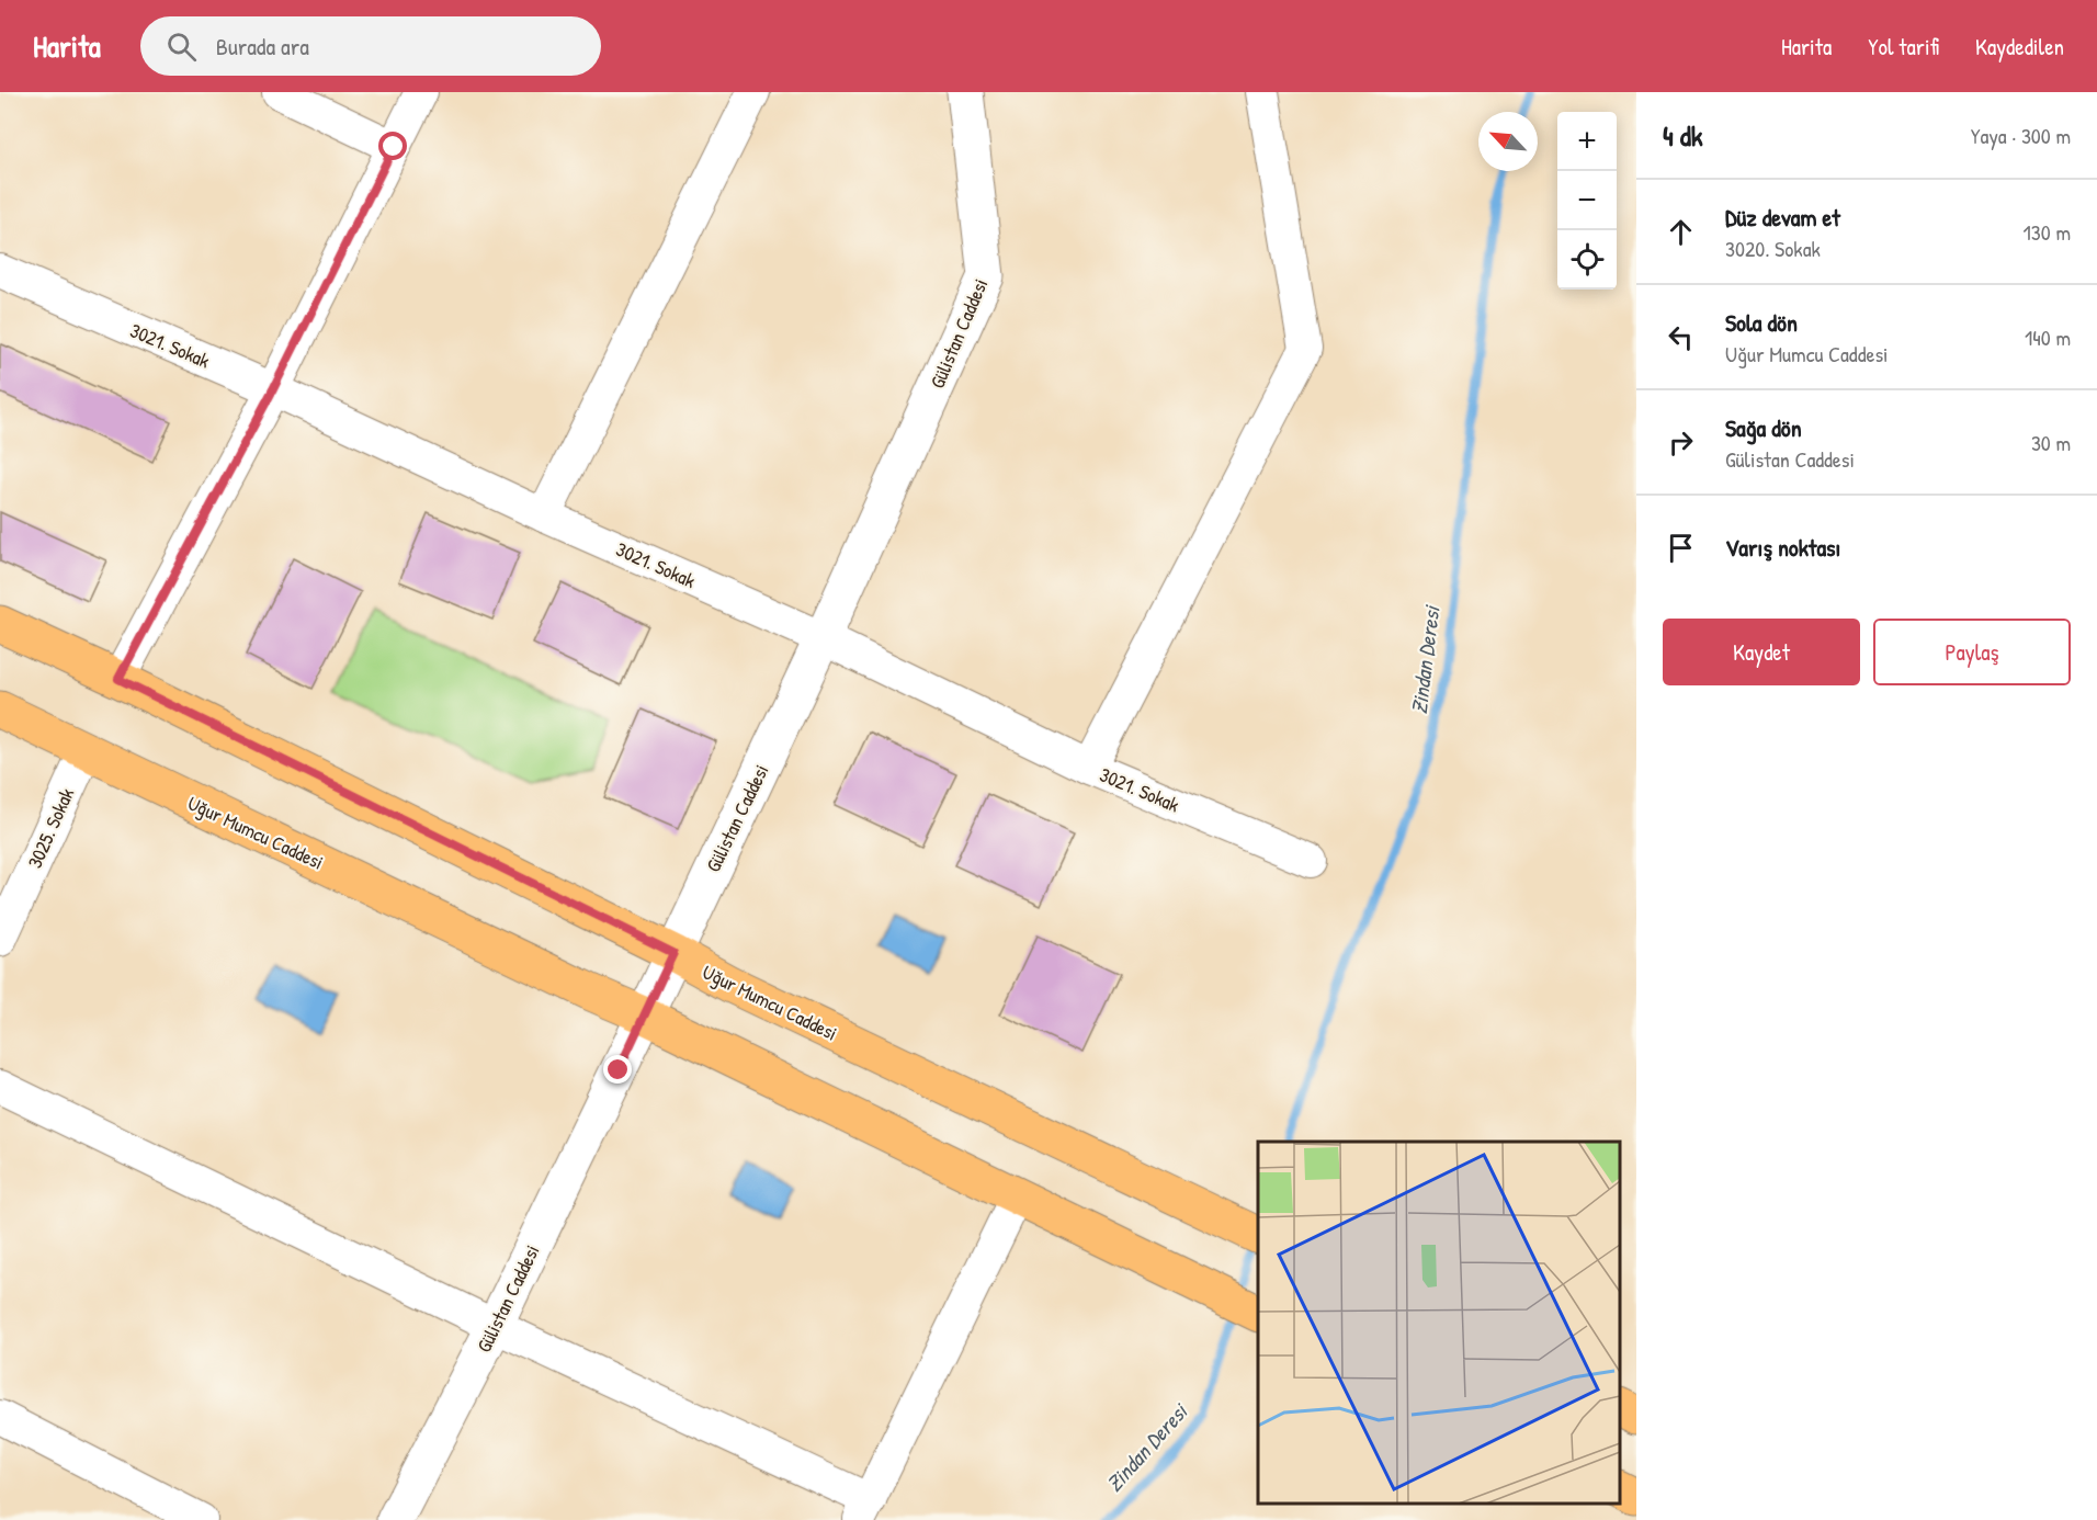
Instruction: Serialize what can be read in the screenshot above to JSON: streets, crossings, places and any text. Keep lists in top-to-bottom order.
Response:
{
  "streets": {
    "main road": ["Uğur Mumcu Caddesi"],
    "street": ["Gülistan Caddesi", "3021. Sokak", "3025. Sokak"]
  },
  "crossings": [
    ["Gülistan Caddesi", "3021. Sokak"],
    ["Gülistan Caddesi", "Uğur Mumcu Caddesi"],
    ["3025. Sokak", "Uğur Mumcu Caddesi"]
  ],
  "water": ["Zindan Deresi"],
  "north": "top left",
  "page": {
    "header": "Harita",
    "search": "Burada ara",
    "nav": ["Harita", "Yol tarifi", "Kaydedilen"],
    "heading": ["4 dk", "Yaya · 300 m"],
    "map_buttons": ["+", "−"],
    "list": [
      ["Düz devam et", "3020. Sokak", "130 m"],
      ["Sola dön", "Uğur Mumcu Caddesi", "140 m"],
      ["Sağa dön", "Gülistan Caddesi", "30 m"],
      "Varış noktası"
    ],
    "buttons": ["Kaydet", "Paylaş"]
  }
}
